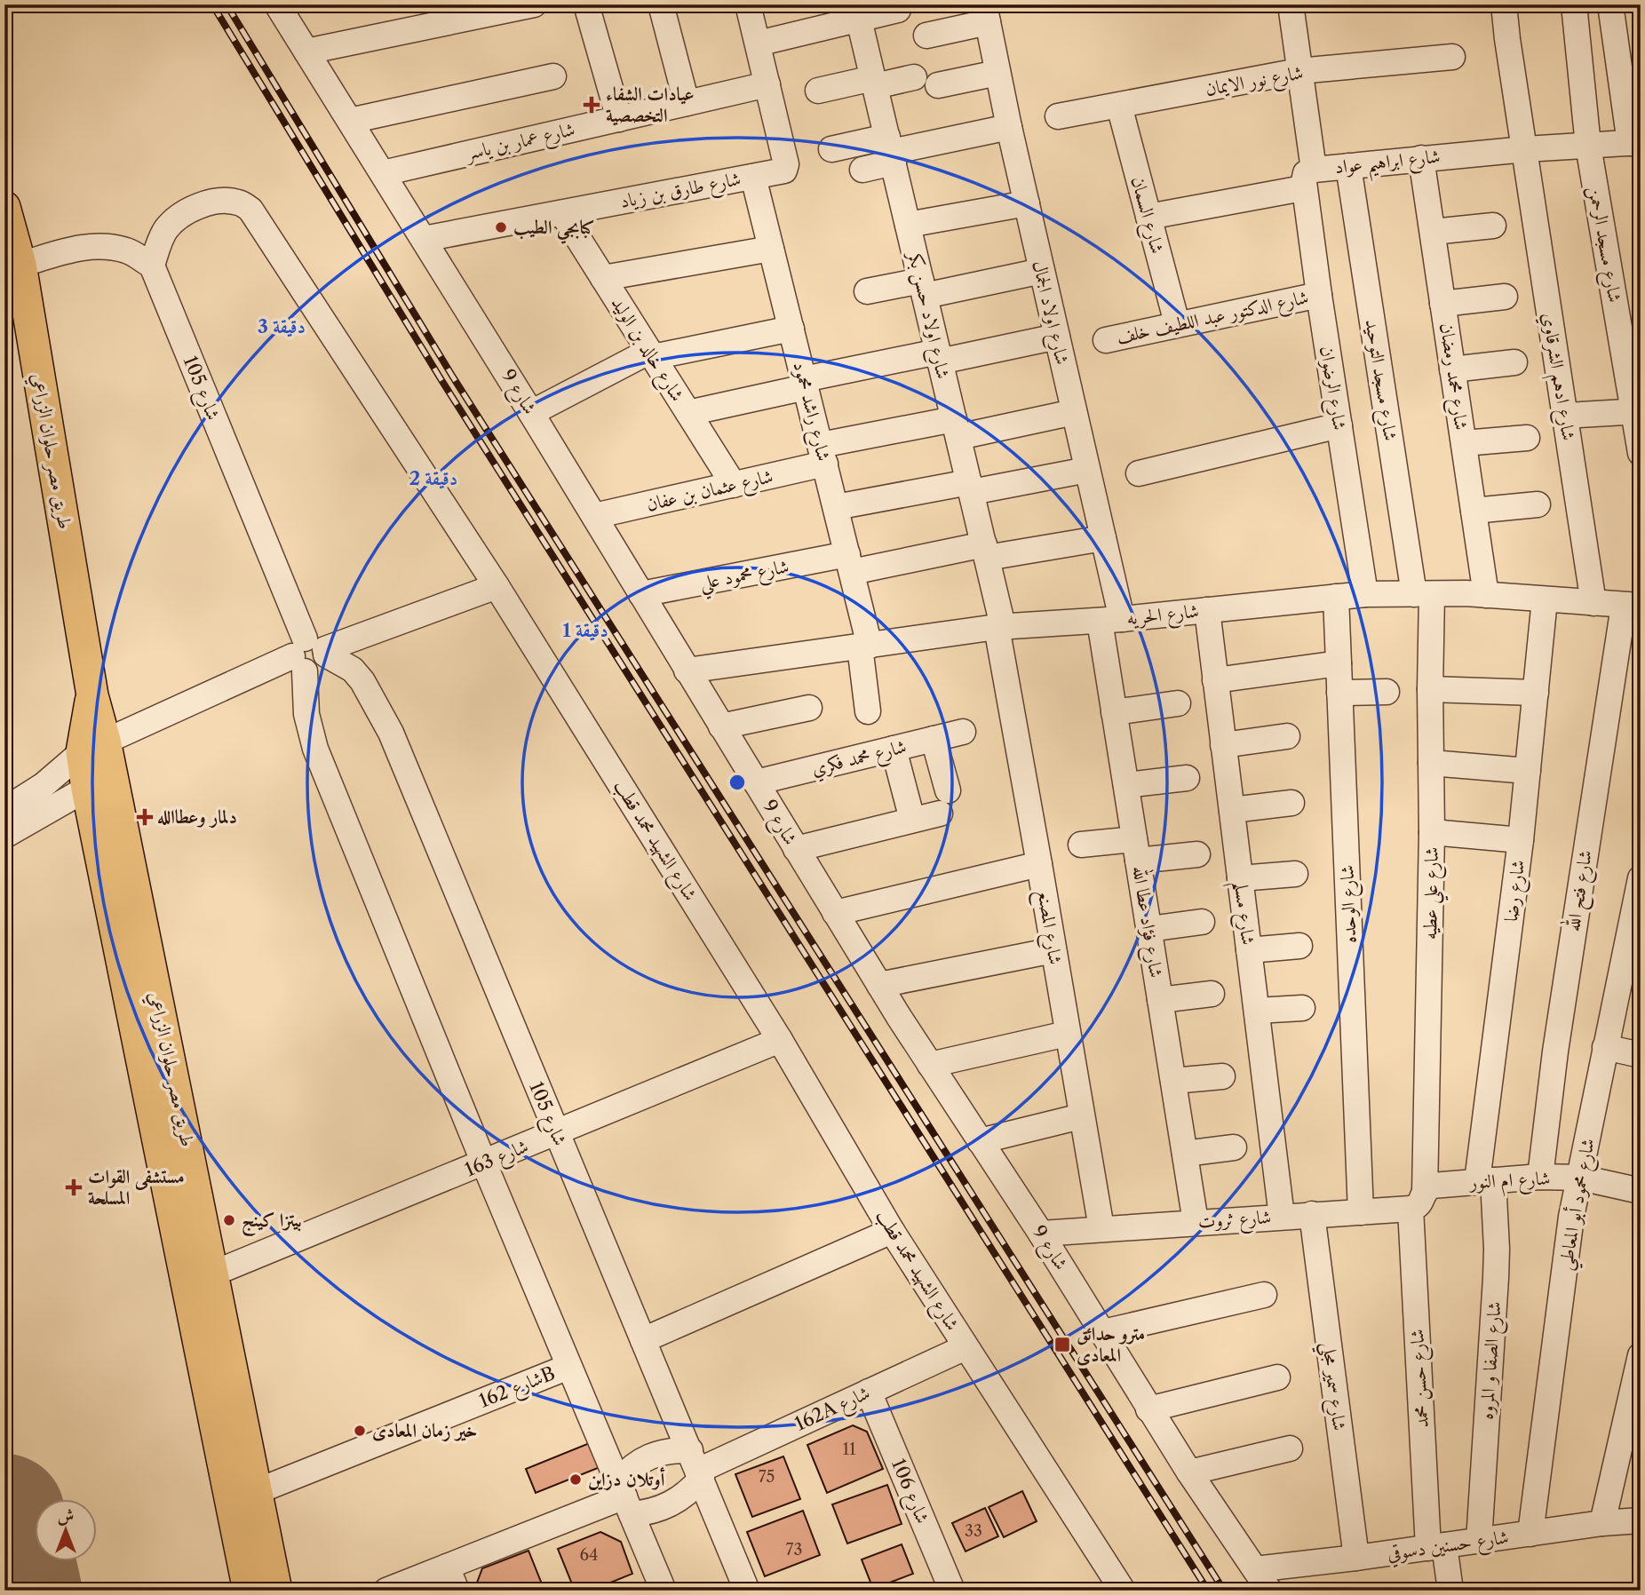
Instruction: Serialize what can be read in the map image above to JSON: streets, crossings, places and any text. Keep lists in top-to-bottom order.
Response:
{
  "streets": {
    "main road": ["طريق مصر حلوان الزراعي"],
    "street": [
      "شارع نور الايمان",
      "شارع عمار بن ياسر",
      "شارع ابراهيم عواد",
      "شارع طارق بن زياد",
      "شارع السمان",
      "شارع مسجد الرحمن",
      "شارع اولاد الجمال",
      "شارع اولاد حسن بكر",
      "شارع الدكتور عبد اللطيف خلف",
      "شارع خالد بن الوليد",
      "شارع محمد رمضان",
      "شارع ادهم الشرقاوي",
      "شارع مسجد التوحيد",
      "شارع 105",
      "شارع الرضوان",
      "شارع 9",
      "شارع راشد محمود",
      "شارع عثمان بن عفان",
      "شارع محمود علي",
      "شارع الحريه",
      "شارع محمد فكري",
      "شارع الشهيد محمد قطب",
      "شارع رضا",
      "شارع فتح الله",
      "شارع علي عطيه",
      "شارع الوحده",
      "شارع مسلم",
      "شارع فؤاد عطا الله",
      "شارع المصنع",
      "شارع 163",
      "شارع ام النور",
      "شارع محمود أبو المعاطي",
      "شارع ثروت",
      "شارع الصفا و المروه",
      "شارع حسن محمد",
      "شارع سمير مجلي",
      "شارع 162B",
      "162A شارع",
      "شارع 106",
      "شارع حسنين دسوقي"
    ]
  },
  "crossings": [
    ["شارع نور الايمان", "شارع السمان"],
    ["شارع نور الايمان", "شارع الرضوان"],
    ["شارع عمار بن ياسر", "شارع طارق بن زياد"],
    ["شارع عمار بن ياسر", "شارع 9"],
    ["شارع ابراهيم عواد", "شارع السمان"],
    ["شارع ابراهيم عواد", "شارع مسجد الرحمن"],
    ["شارع ابراهيم عواد", "شارع محمد رمضان"],
    ["شارع ابراهيم عواد", "شارع ادهم الشرقاوي"],
    ["شارع ابراهيم عواد", "شارع مسجد التوحيد"],
    ["شارع ابراهيم عواد", "شارع الرضوان"],
    ["شارع طارق بن زياد", "شارع خالد بن الوليد"],
    ["شارع طارق بن زياد", "شارع 9"],
    ["شارع طارق بن زياد", "شارع راشد محمود"],
    ["شارع السمان", "شارع الدكتور عبد اللطيف خلف"],
    ["شارع اولاد الجمال", "شارع عثمان بن عفان"],
    ["شارع اولاد الجمال", "شارع محمود علي"],
    ["شارع اولاد الجمال", "شارع الحريه"],
    ["شارع اولاد الجمال", "شارع فؤاد عطا الله"],
    ["شارع اولاد حسن بكر", "شارع عثمان بن عفان"],
    ["شارع اولاد حسن بكر", "شارع محمود علي"],
    ["شارع اولاد حسن بكر", "شارع الحريه"],
    ["شارع اولاد حسن بكر", "شارع المصنع"],
    ["شارع الدكتور عبد اللطيف خلف", "شارع الرضوان"],
    ["شارع خالد بن الوليد", "شارع عثمان بن عفان"],
    ["شارع محمد رمضان", "شارع الحريه"],
    ["شارع ادهم الشرقاوي", "شارع الحريه"],
    ["شارع مسجد التوحيد", "شارع الحريه"],
    ["شارع مسجد التوحيد", "شارع علي عطيه"],
    ["شارع 105", "شارع الشهيد محمد قطب"],
    ["شارع 105", "شارع 163"],
    ["شارع 105", "شارع 162B"],
    ["شارع 105", "162A شارع"],
    ["شارع الرضوان", "شارع الحريه"],
    ["شارع 9", "شارع عثمان بن عفان"],
    ["شارع 9", "شارع محمود علي"],
    ["شارع 9", "شارع الحريه"],
    ["شارع 9", "شارع محمد فكري"],
    ["شارع 9", "شارع ثروت"],
    ["شارع 9", "شارع حسنين دسوقي"],
    ["شارع راشد محمود", "شارع عثمان بن عفان"],
    ["شارع راشد محمود", "شارع محمود علي"],
    ["شارع راشد محمود", "شارع الحريه"],
    ["طريق مصر حلوان الزراعي", "شارع 163"],
    ["طريق مصر حلوان الزراعي", "شارع 162B"],
    ["شارع الحريه", "شارع رضا"],
    ["شارع الحريه", "شارع فتح الله"],
    ["شارع الحريه", "شارع علي عطيه"],
    ["شارع الحريه", "شارع الوحده"],
    ["شارع الحريه", "شارع مسلم"],
    ["شارع الحريه", "شارع فؤاد عطا الله"],
    ["شارع الحريه", "شارع المصنع"],
    ["شارع الشهيد محمد قطب", "شارع 163"],
    ["شارع الشهيد محمد قطب", "162A شارع"],
    ["شارع رضا", "شارع ام النور"],
    ["شارع رضا", "شارع الصفا و المروه"],
    ["شارع فتح الله", "شارع ام النور"],
    ["شارع علي عطيه", "شارع ام النور"],
    ["شارع علي عطيه", "شارع ثروت"],
    ["شارع علي عطيه", "شارع حسن محمد"],
    ["شارع الوحده", "شارع ثروت"],
    ["شارع مسلم", "شارع ثروت"],
    ["شارع فؤاد عطا الله", "شارع ثروت"],
    ["شارع المصنع", "شارع ثروت"],
    ["شارع ام النور", "شارع محمود أبو المعاطي"],
    ["شارع ام النور", "شارع ثروت"],
    ["شارع ام النور", "شارع الصفا و المروه"],
    ["شارع ام النور", "شارع حسن محمد"],
    ["شارع محمود أبو المعاطي", "شارع حسنين دسوقي"],
    ["شارع ثروت", "شارع حسن محمد"],
    ["شارع ثروت", "شارع سمير مجلي"],
    ["شارع الصفا و المروه", "شارع حسنين دسوقي"],
    ["شارع حسن محمد", "شارع حسنين دسوقي"],
    ["شارع سمير مجلي", "شارع حسنين دسوقي"],
    ["162A شارع", "شارع 106"]
  ],
  "places": {
    "health": ["عيادات الشفاء التخصصية", "دلمار وعطاالله", "مستشفى القوات المسلحة"],
    "other": [
      "كبابجي الطيب",
      "بيتزا كينج",
      "خير زمان المعادى",
      "أوتلان دزاين"
    ],
    "transit": ["مترو حدائق المعادى"]
  },
  "house_numbers": [
    "11",
    "75",
    "33",
    "73",
    "64"
  ],
  "north": "top",
  "rings": ["3 دقيقة", "2 دقيقة", "1 دقيقة"]
}
